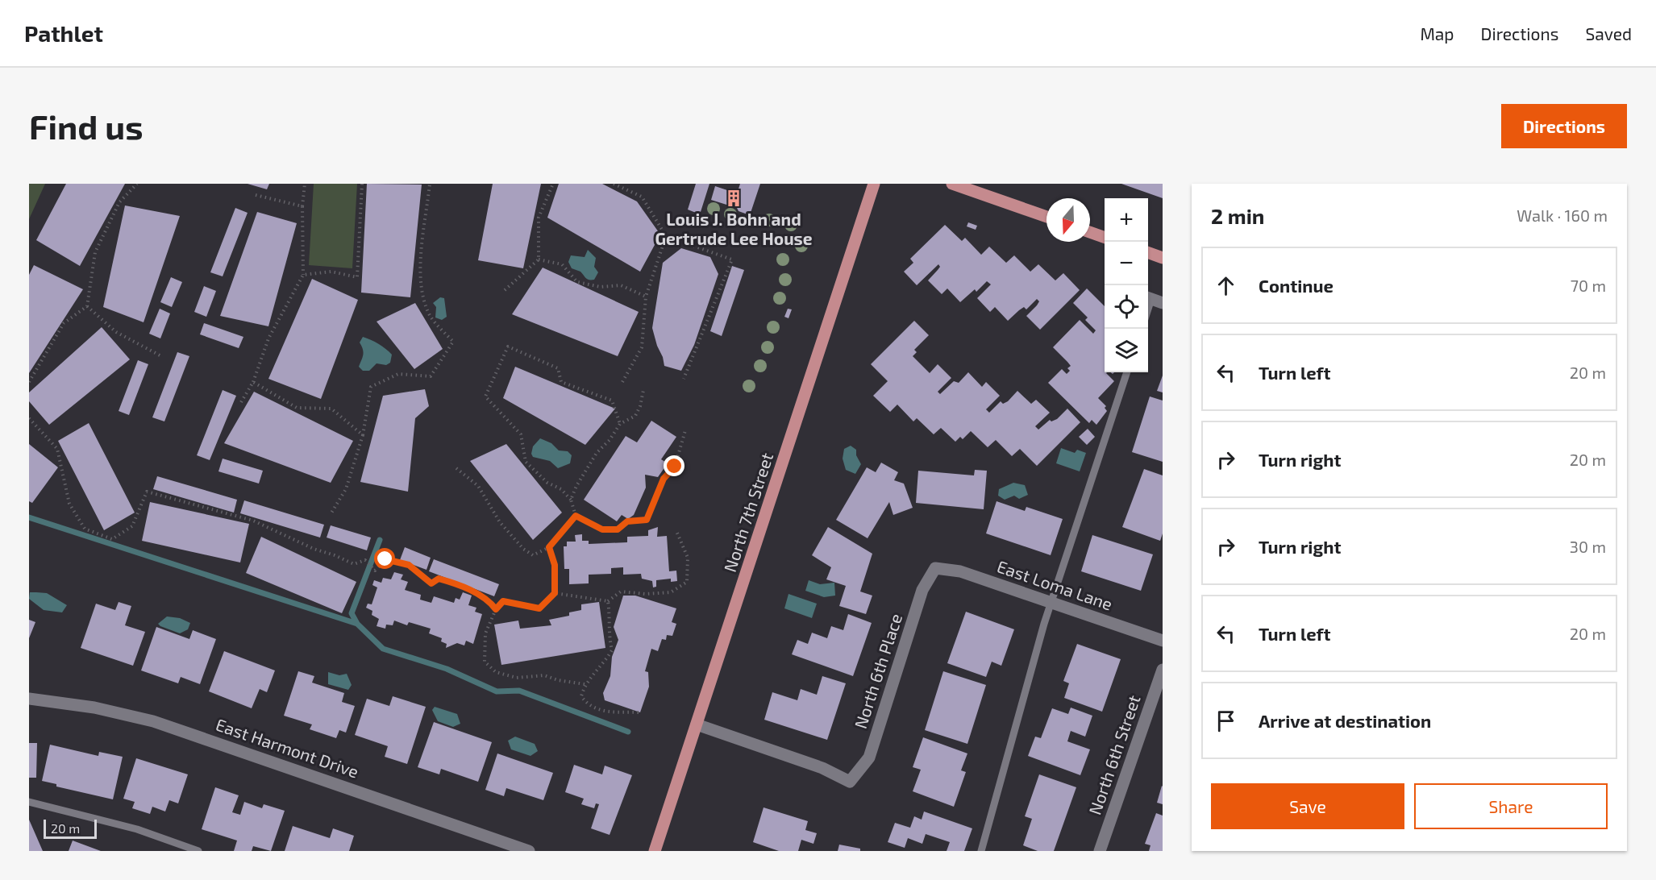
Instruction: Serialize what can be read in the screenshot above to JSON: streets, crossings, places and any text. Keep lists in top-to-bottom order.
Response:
{
  "streets": {
    "main road": ["North 7th Street"],
    "street": [
      "East Loma Lane",
      "North 6th Place",
      "East Harmont Drive",
      "North 6th Street"
    ]
  },
  "crossings": [
    ["North 7th Street", "North 6th Place"],
    ["East Loma Lane", "North 6th Place"]
  ],
  "places": {
    "building": ["Louis J. Bohn and Gertrude Lee House"]
  },
  "scale_bar": "20 m",
  "north": "bottom",
  "page": {
    "header": "Pathlet",
    "nav": ["Map", "Directions", "Saved"],
    "buttons": [
      "Directions",
      ["Save", "Share"]
    ],
    "title": "Find us",
    "heading": ["2 min", "Walk · 160 m"],
    "map_buttons": ["+", "−"],
    "list": [
      ["Continue", "70 m"],
      ["Turn left", "20 m"],
      ["Turn right", "20 m"],
      ["Turn right", "30 m"],
      ["Turn left", "20 m"],
      "Arrive at destination"
    ],
    "scale": "20 m"
  }
}
